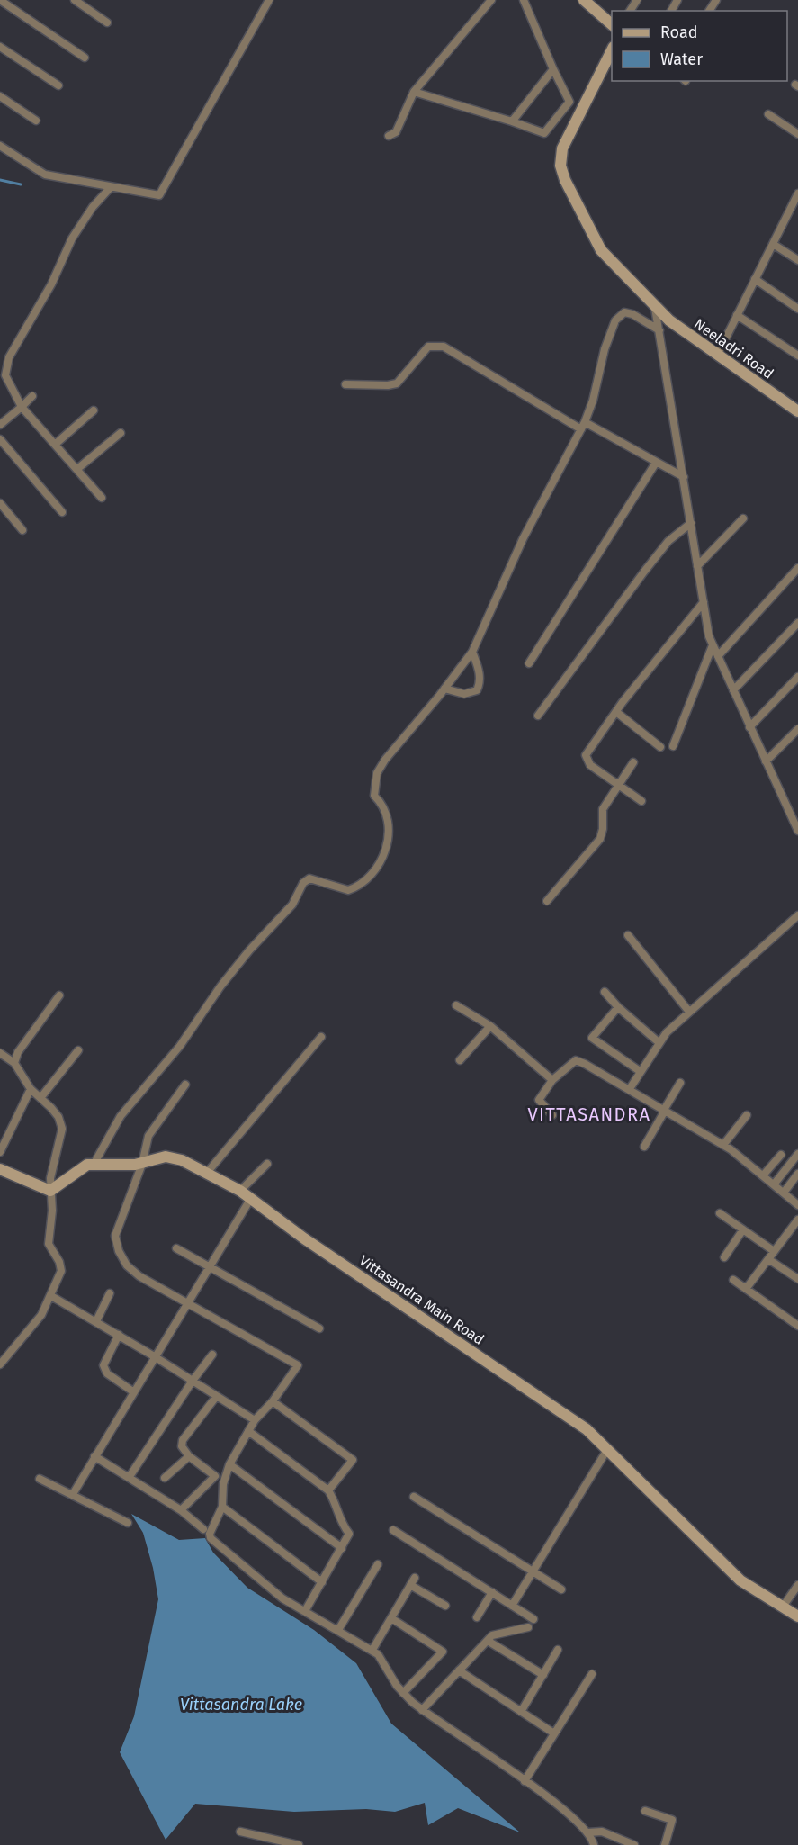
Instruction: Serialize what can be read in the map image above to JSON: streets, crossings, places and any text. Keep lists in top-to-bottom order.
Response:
{
  "streets": {
    "street": ["Neeladri Road", "Vittasandra Main Road"]
  },
  "districts": ["VITTASANDRA"],
  "water": ["Vittasandra Lake"],
  "legend": ["Road", "Water"]
}
